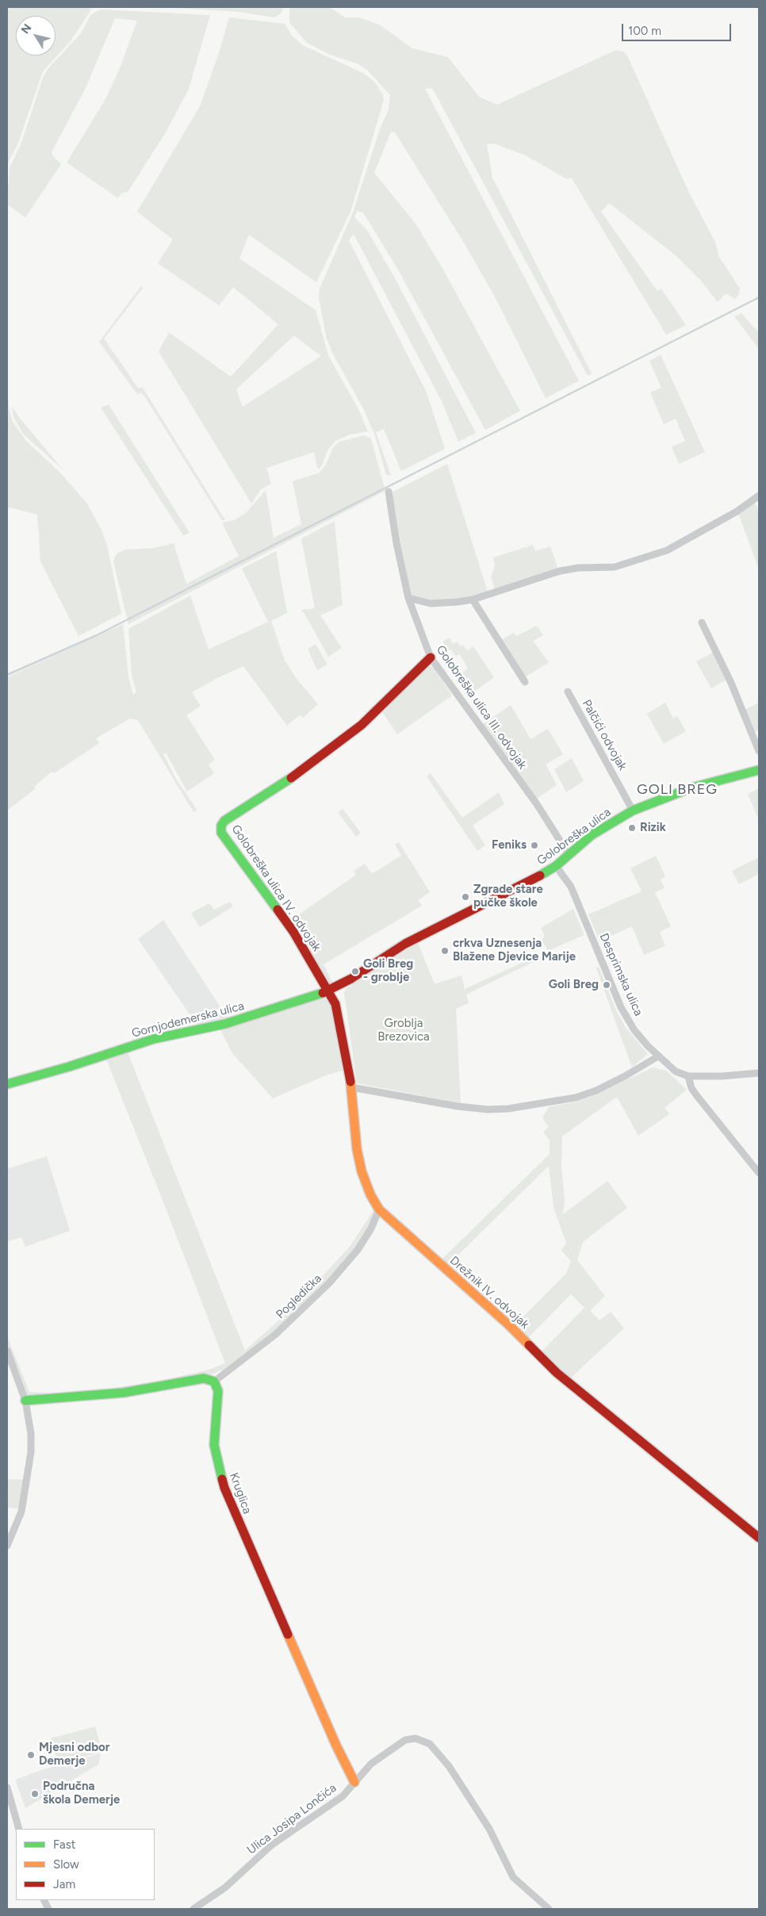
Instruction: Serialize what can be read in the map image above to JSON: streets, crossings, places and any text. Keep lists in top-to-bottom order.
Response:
{
  "streets": {
    "street": [
      "Golobreška ulica III. odvojak",
      "Palčići odvojak",
      "Golobreška ulica",
      "Golobreška ulica IV. odvojak",
      "Desprimska ulica",
      "Gornjodemerska ulica",
      "Drežnik IV. odvojak",
      "Pogledička",
      "Kruglica",
      "Ulica Josipa Lončića"
    ]
  },
  "crossings": [
    ["Golobreška ulica III. odvojak", "Golobreška ulica"],
    ["Golobreška ulica III. odvojak", "Golobreška ulica IV. odvojak"],
    ["Palčići odvojak", "Golobreška ulica"],
    ["Golobreška ulica", "Golobreška ulica IV. odvojak"],
    ["Golobreška ulica", "Desprimska ulica"],
    ["Golobreška ulica", "Gornjodemerska ulica"],
    ["Golobreška ulica", "Drežnik IV. odvojak"],
    ["Golobreška ulica IV. odvojak", "Gornjodemerska ulica"],
    ["Golobreška ulica IV. odvojak", "Drežnik IV. odvojak"],
    ["Gornjodemerska ulica", "Drežnik IV. odvojak"],
    ["Drežnik IV. odvojak", "Pogledička"],
    ["Pogledička", "Kruglica"],
    ["Kruglica", "Ulica Josipa Lončića"]
  ],
  "districts": ["GOLI BREG"],
  "parks": ["Groblja Brezovica"],
  "places": [
    "Rizik",
    "Feniks",
    "Zgrade stare pučke škole",
    "crkva Uznesenja Blažene Djevice Marije",
    "Goli Breg - groblje",
    "Goli Breg",
    "Mjesni odbor Demerje",
    "Područna škola Demerje"
  ],
  "legend": ["Fast", "Slow", "Jam"],
  "scale_bar": "100 m",
  "north": "top left"
}
